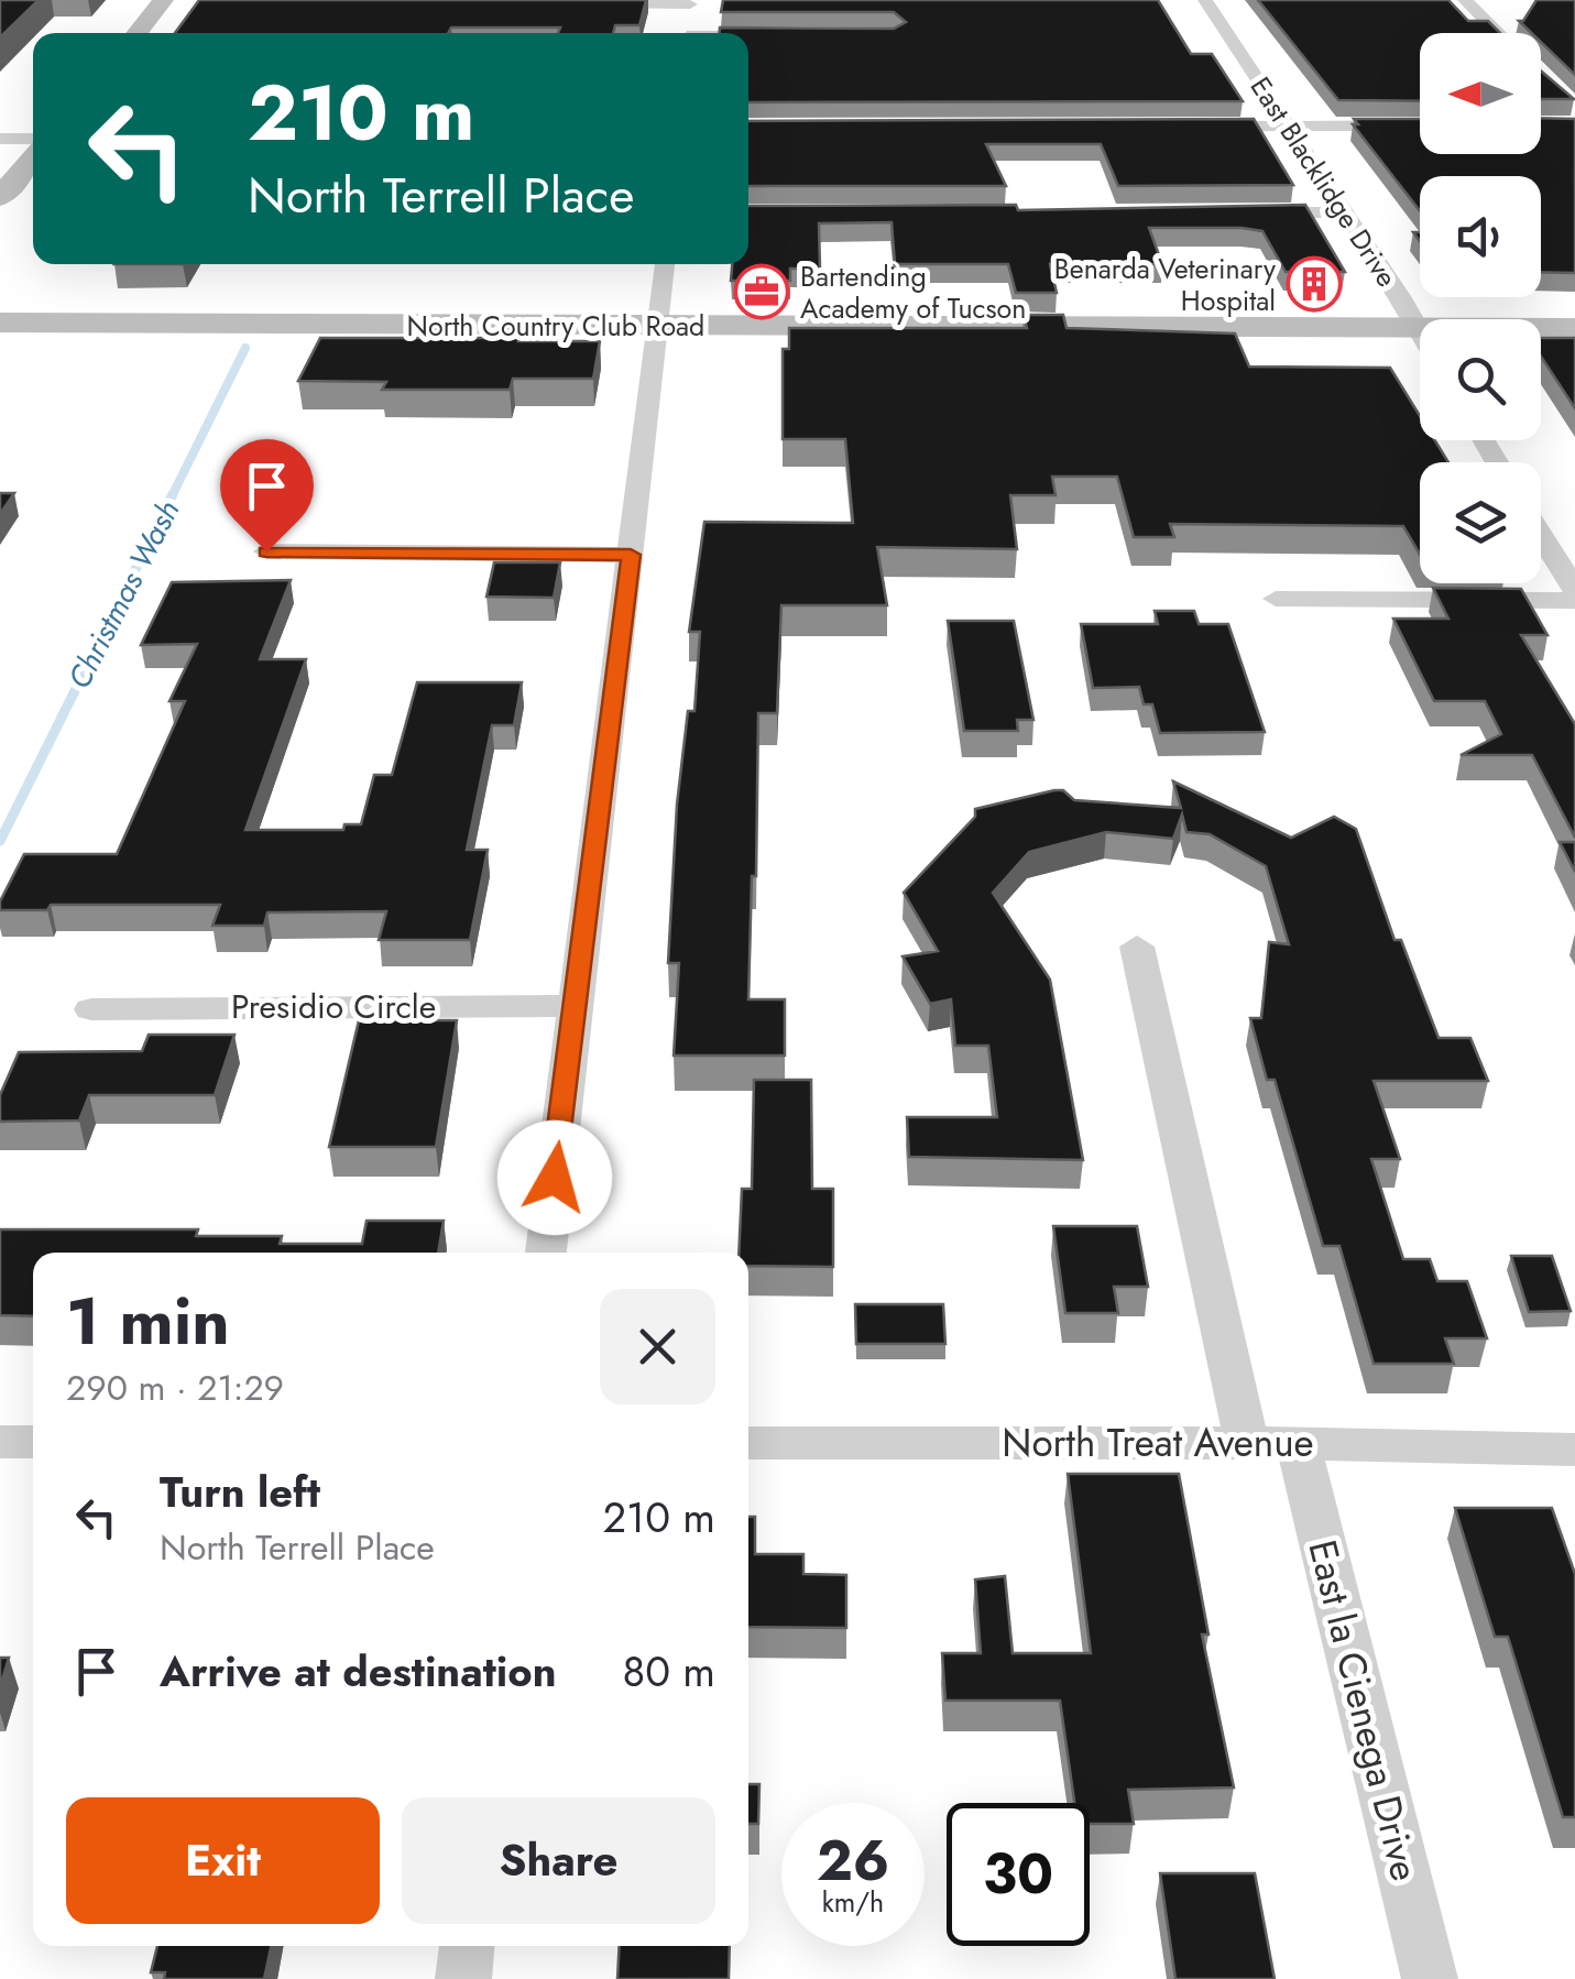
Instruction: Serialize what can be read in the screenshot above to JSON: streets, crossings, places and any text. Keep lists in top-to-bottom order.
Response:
{
  "streets": {
    "main road": ["North Country Club Road"],
    "street": [
      "East Blacklidge Drive",
      "Presidio Circle",
      "North Treat Avenue",
      "East la Cienega Drive"
    ]
  },
  "crossings": [
    ["East Blacklidge Drive", "North Country Club Road"],
    ["North Treat Avenue", "East la Cienega Drive"]
  ],
  "water": ["Christmas Wash"],
  "places": {
    "building": ["Benarda Veterinary Hospital"],
    "office": ["Bartending Academy of Tucson"]
  },
  "north": "left",
  "page": {
    "turn": ["210 m", "North Terrell Place"],
    "heading": ["1 min", "290 m · 21:29"],
    "list": [
      {
        "name": "Turn left",
        "note": "North Terrell Place",
        "value": "210 m"
      },
      {
        "name": "Arrive at destination",
        "value": "80 m"
      }
    ],
    "buttons": ["Exit", "Share"],
    "speed": "26 km/h",
    "limit": "30"
  }
}
